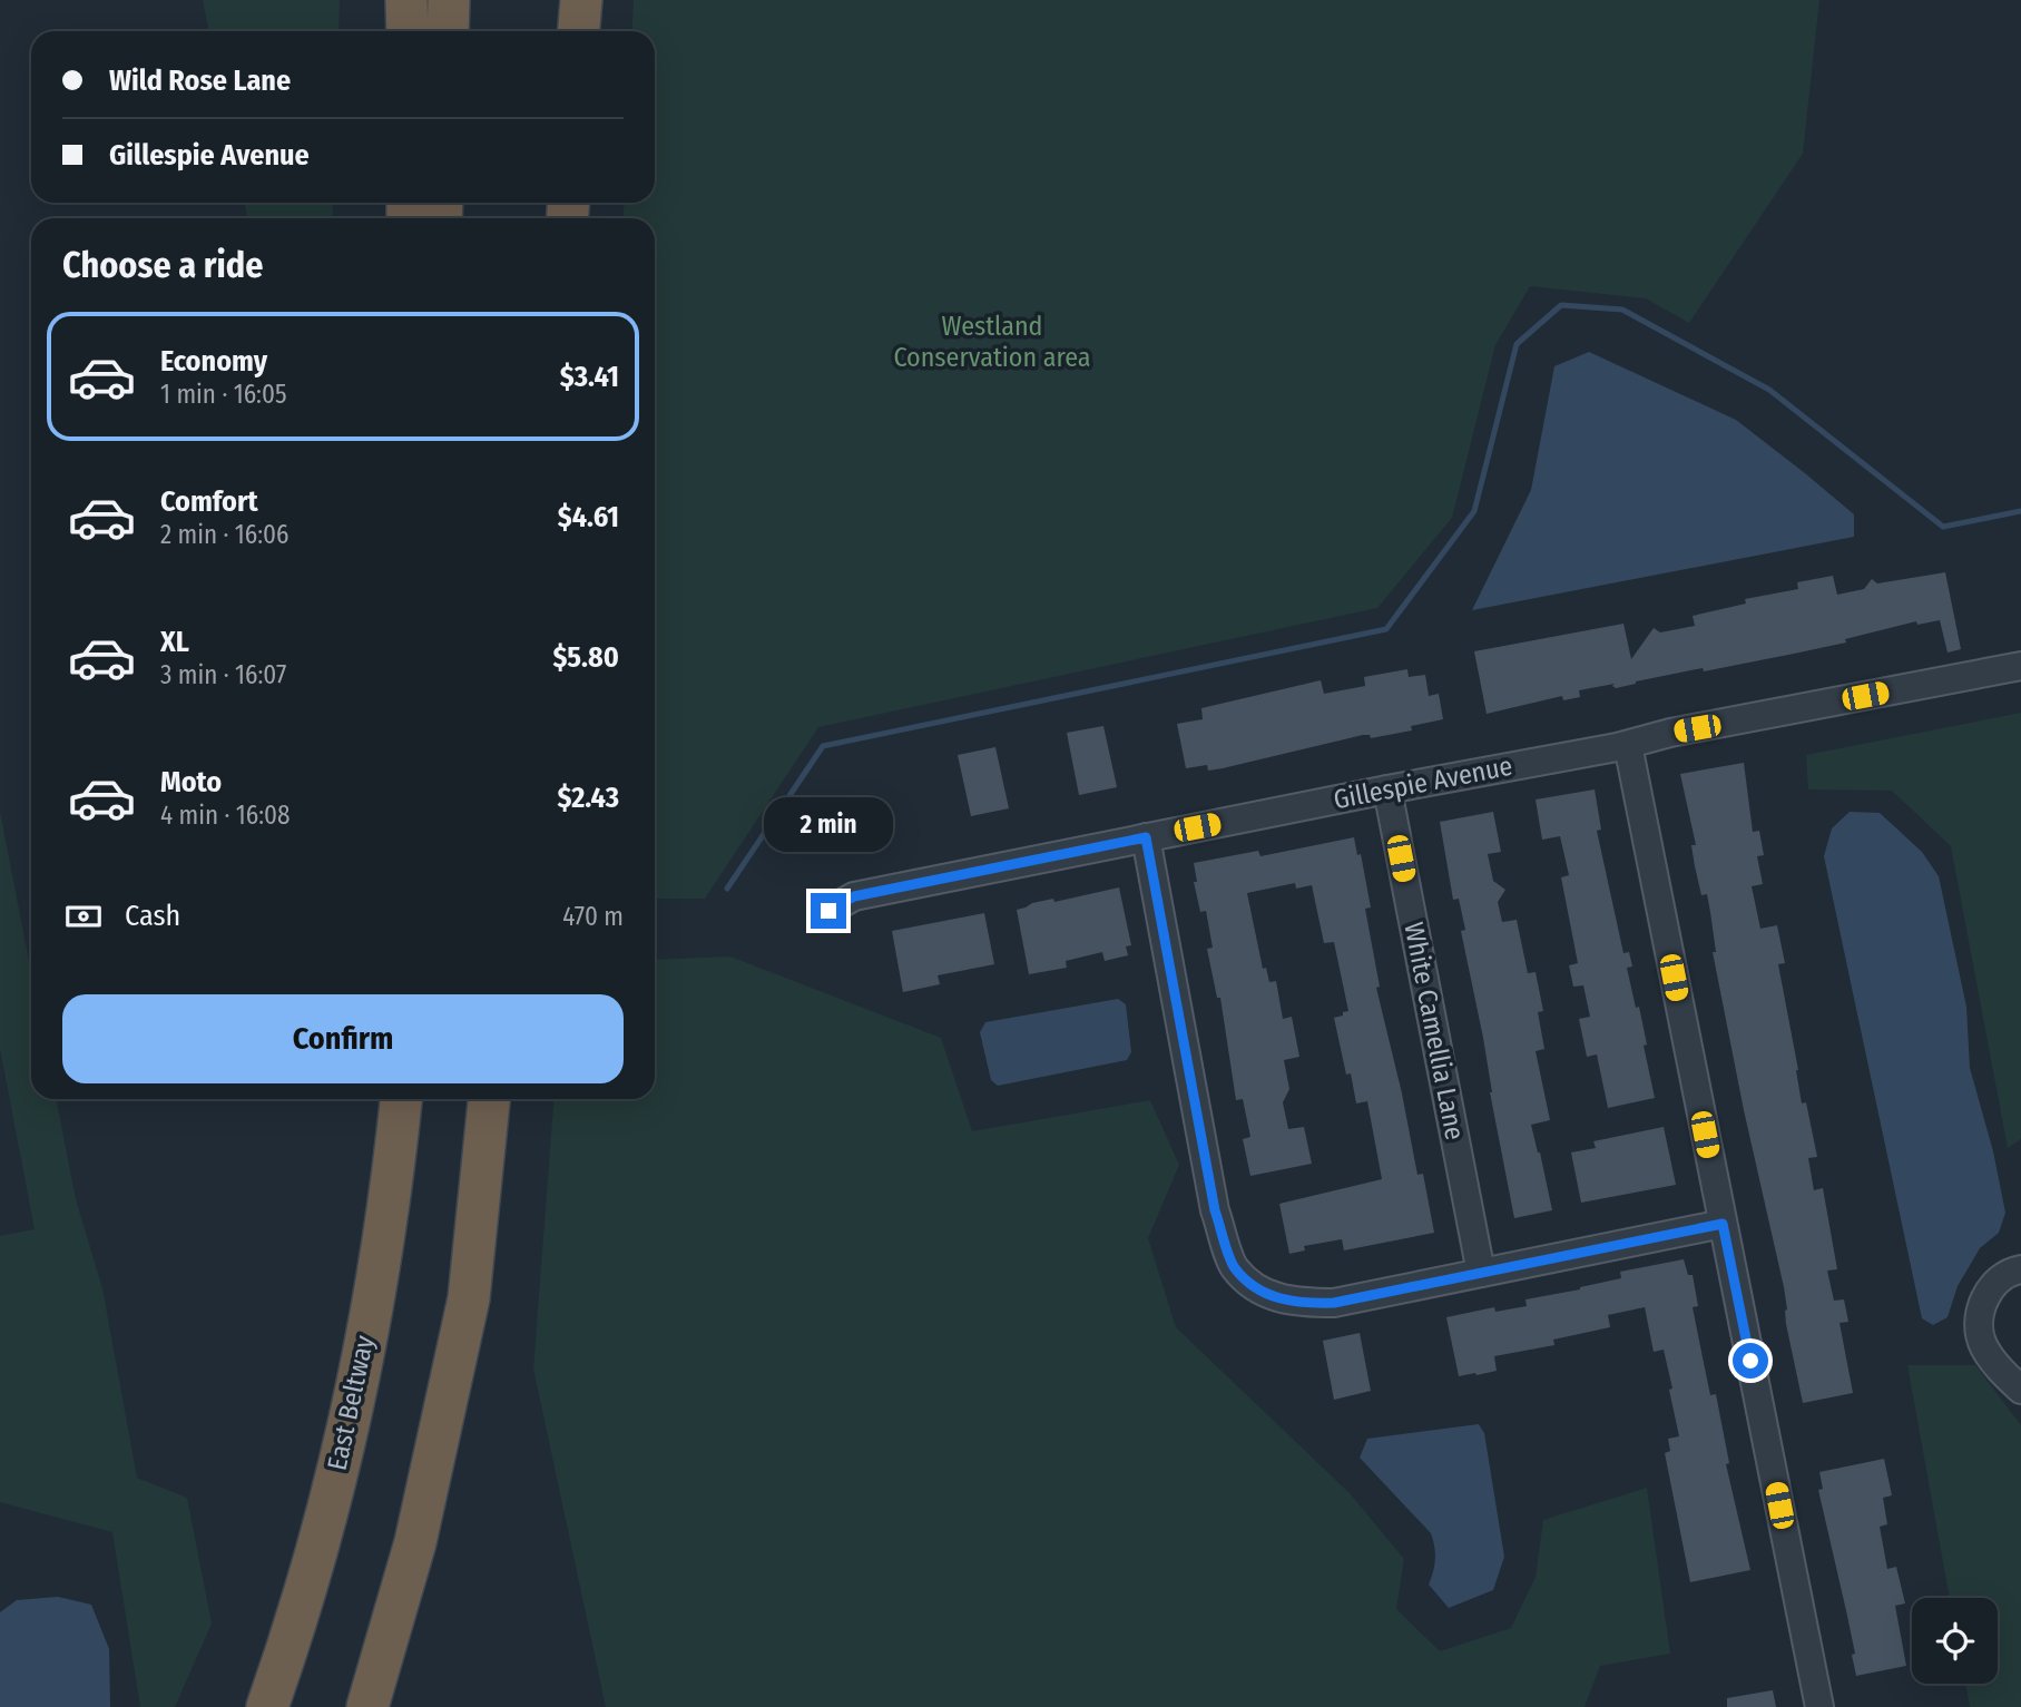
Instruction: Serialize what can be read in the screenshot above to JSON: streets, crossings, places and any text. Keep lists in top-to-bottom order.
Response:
{
  "streets": {
    "highway": ["East Beltway"],
    "street": ["Gillespie Avenue", "White Camellia Lane"]
  },
  "crossings": [
    ["Gillespie Avenue", "White Camellia Lane"]
  ],
  "parks": ["Westland Conservation area"],
  "page": {
    "banner": ["Wild Rose Lane", "Gillespie Avenue"],
    "heading": "Choose a ride",
    "list": [
      {
        "name": "Economy",
        "note": "1 min · 16:05",
        "value": "$3.41"
      },
      {
        "name": "Comfort",
        "note": "2 min · 16:06",
        "value": "$4.61"
      },
      {
        "name": "XL",
        "note": "3 min · 16:07",
        "value": "$5.80"
      },
      {
        "name": "Moto",
        "note": "4 min · 16:08",
        "value": "$2.43"
      }
    ],
    "bubble": "2 min",
    "pay": ["Cash", "470 m"],
    "buttons": "Confirm"
  }
}
